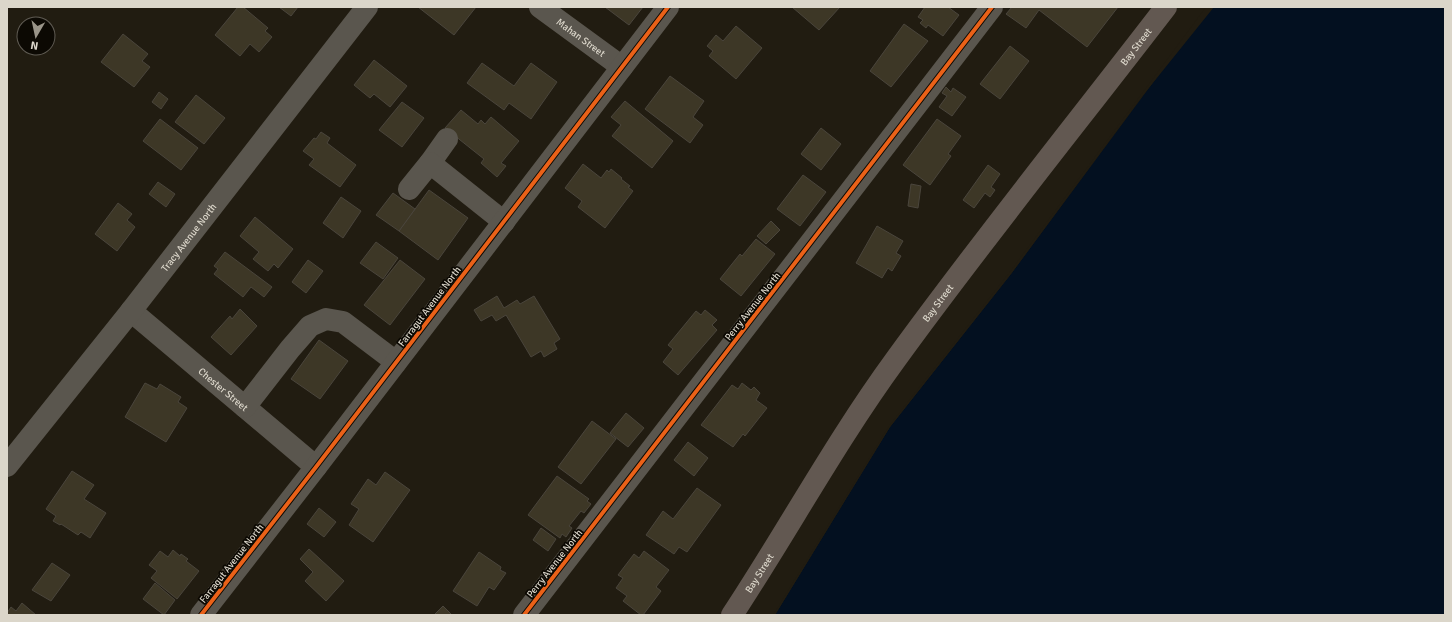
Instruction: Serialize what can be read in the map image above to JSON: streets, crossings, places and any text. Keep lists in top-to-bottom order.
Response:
{
  "streets": {
    "main road": ["Bay Street"],
    "street": [
      "Mahan Street",
      "Tracy Avenue North",
      "Farragut Avenue North",
      "Perry Avenue North",
      "Chester Street"
    ]
  },
  "crossings": [
    ["Mahan Street", "Farragut Avenue North"],
    ["Tracy Avenue North", "Chester Street"],
    ["Farragut Avenue North", "Chester Street"]
  ],
  "north": "bottom"
}
